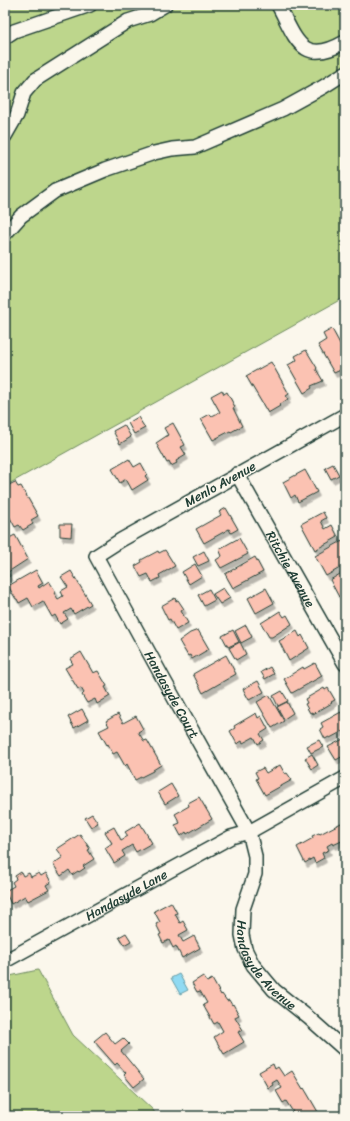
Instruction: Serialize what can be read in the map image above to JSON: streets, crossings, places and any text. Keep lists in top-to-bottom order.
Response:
{
  "streets": {
    "street": [
      "Menlo Avenue",
      "Ritchie Avenue",
      "Handasyde Court",
      "Handasyde Lane",
      "Handasyde Avenue"
    ]
  },
  "crossings": [
    ["Menlo Avenue", "Ritchie Avenue"],
    ["Menlo Avenue", "Handasyde Court"],
    ["Handasyde Court", "Handasyde Lane"],
    ["Handasyde Court", "Handasyde Avenue"],
    ["Handasyde Lane", "Handasyde Avenue"]
  ]
}
